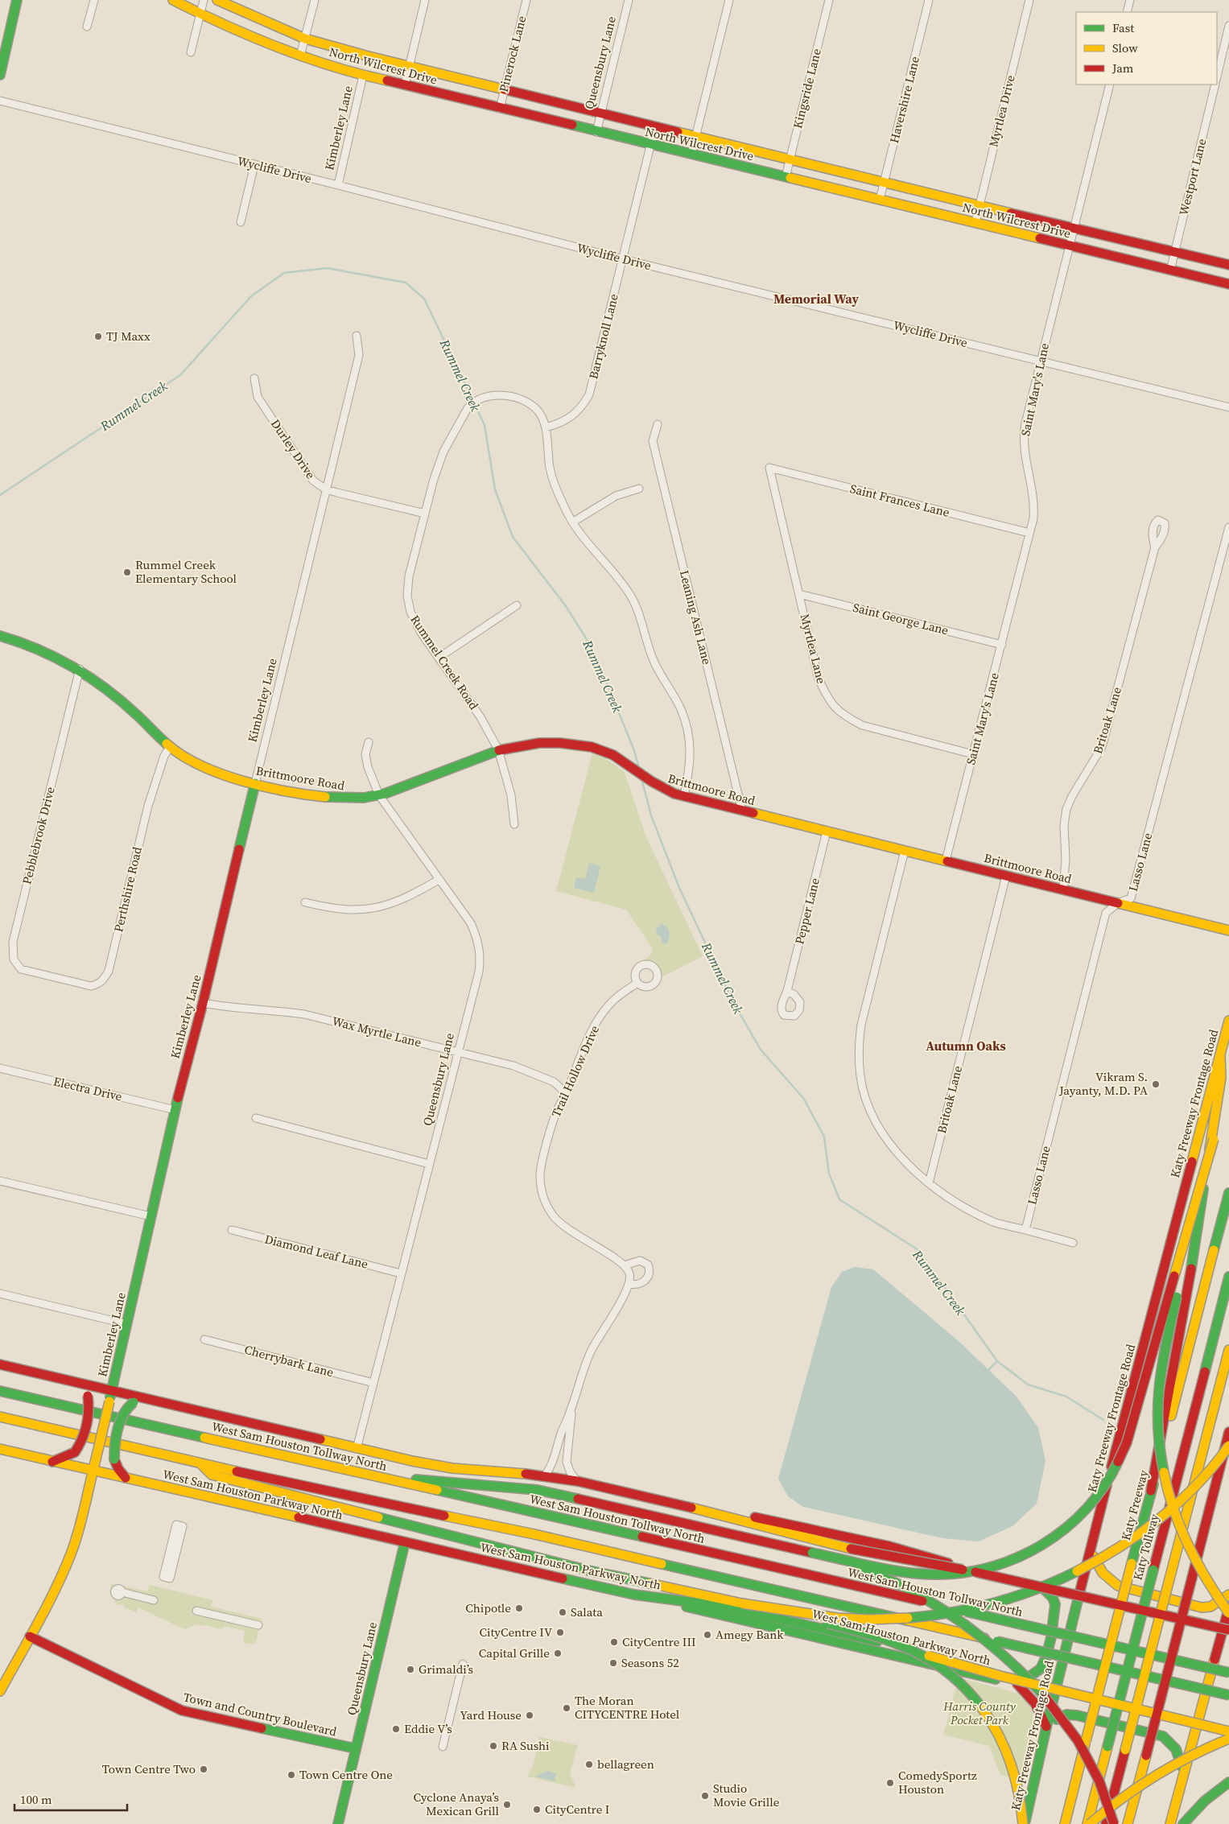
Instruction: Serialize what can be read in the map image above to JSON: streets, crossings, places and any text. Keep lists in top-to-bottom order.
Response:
{
  "streets": {
    "main road": [
      "Queensbury Lane",
      "North Wilcrest Drive",
      "Kimberley Lane",
      "Brittmoore Road",
      "Katy Freeway Frontage Road",
      "West Sam Houston Tollway North",
      "West Sam Houston Parkway North",
      "Katy Freeway",
      "Katy Tollway",
      "Town and Country Boulevard"
    ],
    "street": [
      "Pinerock Lane",
      "Kingsride Lane",
      "Havershire Lane",
      "Myrtlea Drive",
      "Wycliffe Drive",
      "Westport Lane",
      "Barryknoll Lane",
      "Saint Mary's Lane",
      "Durley Drive",
      "Saint Frances Lane",
      "Leaning Ash Lane",
      "Saint George Lane",
      "Myrtlea Lane",
      "Rummel Creek Road",
      "Britoak Lane",
      "Pebblebrook Drive",
      "Lasso Lane",
      "Perthshire Road",
      "Pepper Lane",
      "Wax Myrtle Lane",
      "Trail Hollow Drive",
      "Electra Drive",
      "Diamond Leaf Lane",
      "Cherrybark Lane"
    ]
  },
  "crossings": [
    ["Pinerock Lane", "North Wilcrest Drive"],
    ["Queensbury Lane", "North Wilcrest Drive"],
    ["Queensbury Lane", "Brittmoore Road"],
    ["Queensbury Lane", "Wax Myrtle Lane"],
    ["Queensbury Lane", "Diamond Leaf Lane"],
    ["Queensbury Lane", "Cherrybark Lane"],
    ["Queensbury Lane", "West Sam Houston Parkway North"],
    ["Queensbury Lane", "Town and Country Boulevard"],
    ["North Wilcrest Drive", "Kingsride Lane"],
    ["North Wilcrest Drive", "Havershire Lane"],
    ["North Wilcrest Drive", "Myrtlea Drive"],
    ["North Wilcrest Drive", "Kimberley Lane"],
    ["North Wilcrest Drive", "Westport Lane"],
    ["North Wilcrest Drive", "Barryknoll Lane"],
    ["North Wilcrest Drive", "Saint Mary's Lane"],
    ["Kimberley Lane", "Wycliffe Drive"],
    ["Kimberley Lane", "Durley Drive"],
    ["Kimberley Lane", "Brittmoore Road"],
    ["Kimberley Lane", "Wax Myrtle Lane"],
    ["Kimberley Lane", "Electra Drive"],
    ["Kimberley Lane", "West Sam Houston Parkway North"],
    ["Kimberley Lane", "Town and Country Boulevard"],
    ["Wycliffe Drive", "Barryknoll Lane"],
    ["Wycliffe Drive", "Saint Mary's Lane"],
    ["Barryknoll Lane", "Rummel Creek Road"],
    ["Saint Mary's Lane", "Saint Frances Lane"],
    ["Saint Mary's Lane", "Saint George Lane"],
    ["Saint Mary's Lane", "Myrtlea Lane"],
    ["Saint Mary's Lane", "Brittmoore Road"],
    ["Durley Drive", "Rummel Creek Road"],
    ["Saint Frances Lane", "Myrtlea Lane"],
    ["Leaning Ash Lane", "Brittmoore Road"],
    ["Saint George Lane", "Myrtlea Lane"],
    ["Rummel Creek Road", "Brittmoore Road"],
    ["Britoak Lane", "Brittmoore Road"],
    ["Brittmoore Road", "Pebblebrook Drive"],
    ["Brittmoore Road", "Lasso Lane"],
    ["Brittmoore Road", "Perthshire Road"],
    ["Brittmoore Road", "Pepper Lane"],
    ["Pebblebrook Drive", "Perthshire Road"],
    ["Wax Myrtle Lane", "Trail Hollow Drive"]
  ],
  "districts": ["Memorial Way", "Autumn Oaks"],
  "water": ["Rummel Creek"],
  "parks": ["Harris County Pocket Park"],
  "places": [
    "TJ Maxx",
    "Rummel Creek Elementary School",
    "Vikram S. Jayanty, M.D. PA",
    "Chipotle",
    "Salata",
    "CityCentre IV",
    "Amegy Bank",
    "CityCentre III",
    "Capital Grille",
    "Seasons 52",
    "Grimaldi’s",
    "The Moran CITYCENTRE Hotel",
    "Yard House",
    "Eddie V’s",
    "RA Sushi",
    "bellagreen",
    "Town Centre Two",
    "Town Centre One",
    "ComedySportz Houston",
    "Studio Movie Grille",
    "Cyclone Anaya’s Mexican Grill",
    "CityCentre I"
  ],
  "legend": ["Fast", "Slow", "Jam"],
  "scale_bar": "100 m"
}
